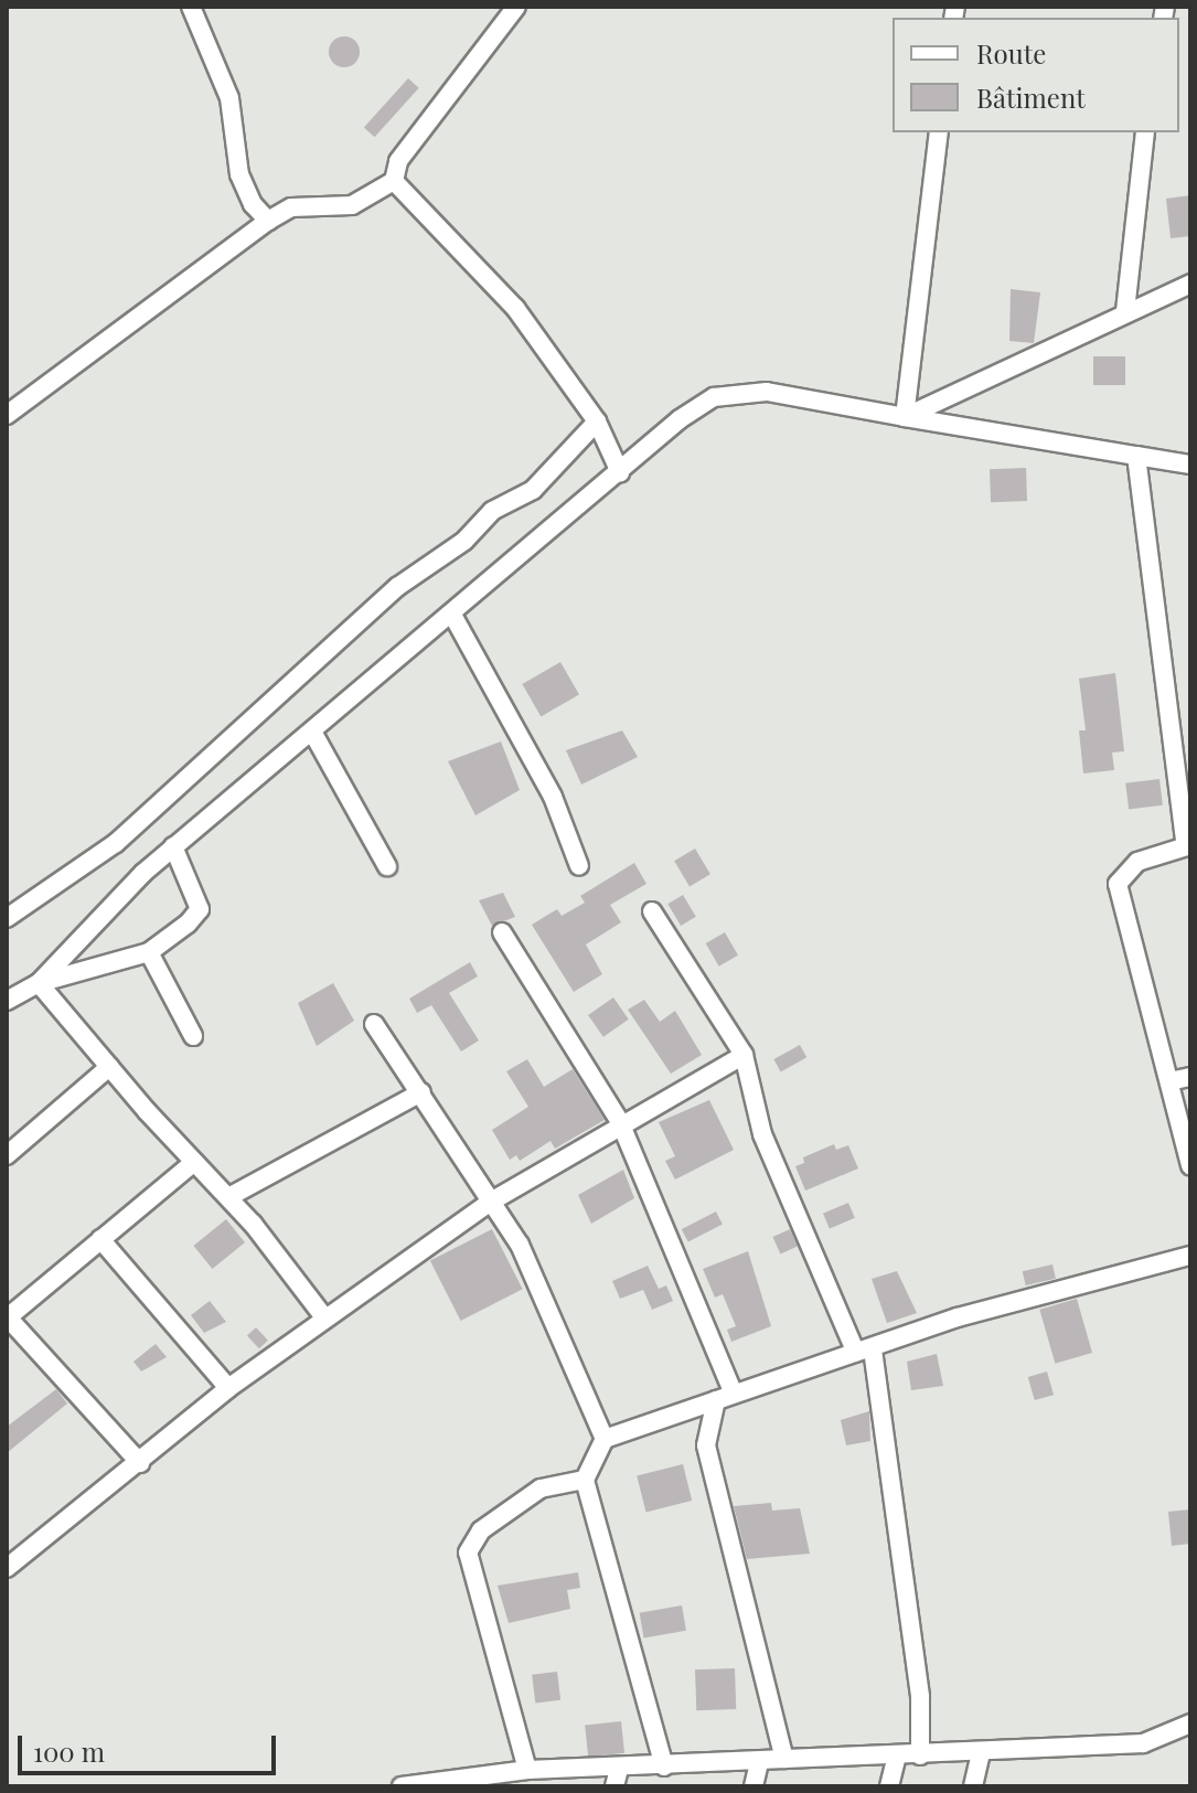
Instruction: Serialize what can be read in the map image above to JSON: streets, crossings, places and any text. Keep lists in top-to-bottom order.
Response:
{
  "legend": ["Route", "Bâtiment"],
  "scale_bar": "100 m"
}
